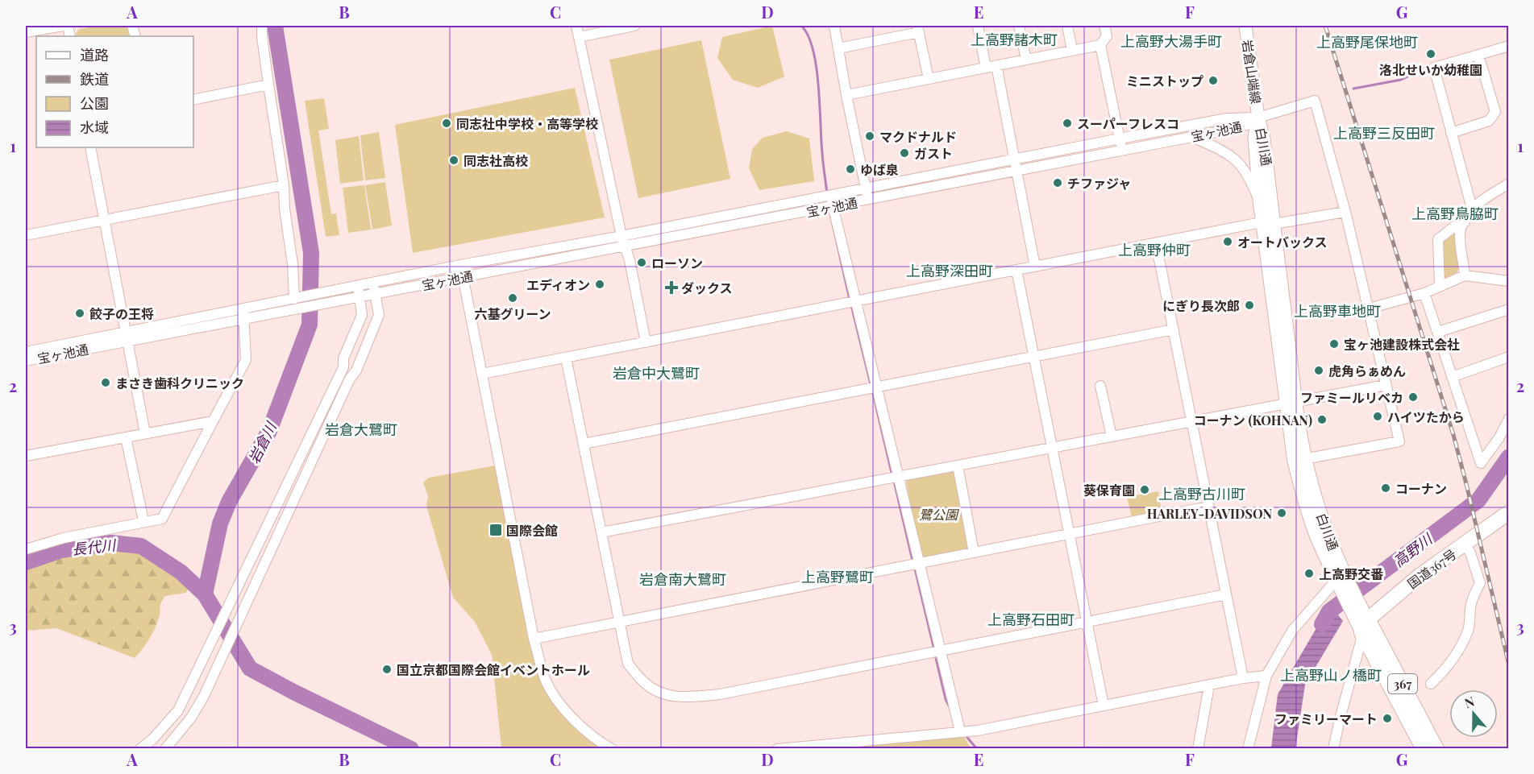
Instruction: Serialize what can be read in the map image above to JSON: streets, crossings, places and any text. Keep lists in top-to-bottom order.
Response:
{
  "streets": {
    "highway": ["白川通", "国道367号", "367"],
    "main road": ["岩倉山端線"],
    "street": ["宝ヶ池通"]
  },
  "crossings": [
    ["岩倉山端線", "宝ヶ池通"],
    ["岩倉山端線", "白川通"],
    ["宝ヶ池通", "白川通"],
    ["白川通", "国道367号"]
  ],
  "districts": [
    "上高野諸木町",
    "上高野大湯手町",
    "上高野尾保地町",
    "上高野三反田町",
    "上高野鳥脇町",
    "上高野仲町",
    "上高野深田町",
    "上高野車地町",
    "岩倉中大鷺町",
    "岩倉大鷺町",
    "上高野古川町",
    "上高野鷺町",
    "岩倉南大鷺町",
    "上高野石田町",
    "上高野山ノ橋町"
  ],
  "water": ["岩倉川", "長代川", "高野川"],
  "parks": ["鷺公園"],
  "places": {
    "other": [
      "洛北せいか幼稚園",
      "ミニストップ",
      "同志社中学校・高等学校",
      "スーパーフレスコ",
      "マクドナルド",
      "ガスト",
      "同志社高校",
      "ゆば泉",
      "チファジャ",
      "オートバックス",
      "ローソン",
      "エディオン",
      "六基グリーン",
      "にぎり長次郎",
      "餃子の王将",
      "宝ヶ池建設株式会社",
      "虎角らぁめん",
      "まさき歯科クリニック",
      "ファミールリベカ",
      "ハイツたから",
      "コーナン (KOHNAN)",
      "コーナン",
      "葵保育園",
      "HARLEY-DAVIDSON",
      "上高野交番",
      "国立京都国際会館イベントホール",
      "ファミリーマート"
    ],
    "health": ["ダックス"],
    "transit": ["国際会館"]
  },
  "legend": [
    "道路",
    "鉄道",
    "公園",
    "水域"
  ],
  "north": "top",
  "grid": {
    "columns": [
      "A",
      "B",
      "C",
      "D",
      "E",
      "F",
      "G"
    ],
    "rows": ["1", "2", "3"]
  }
}
